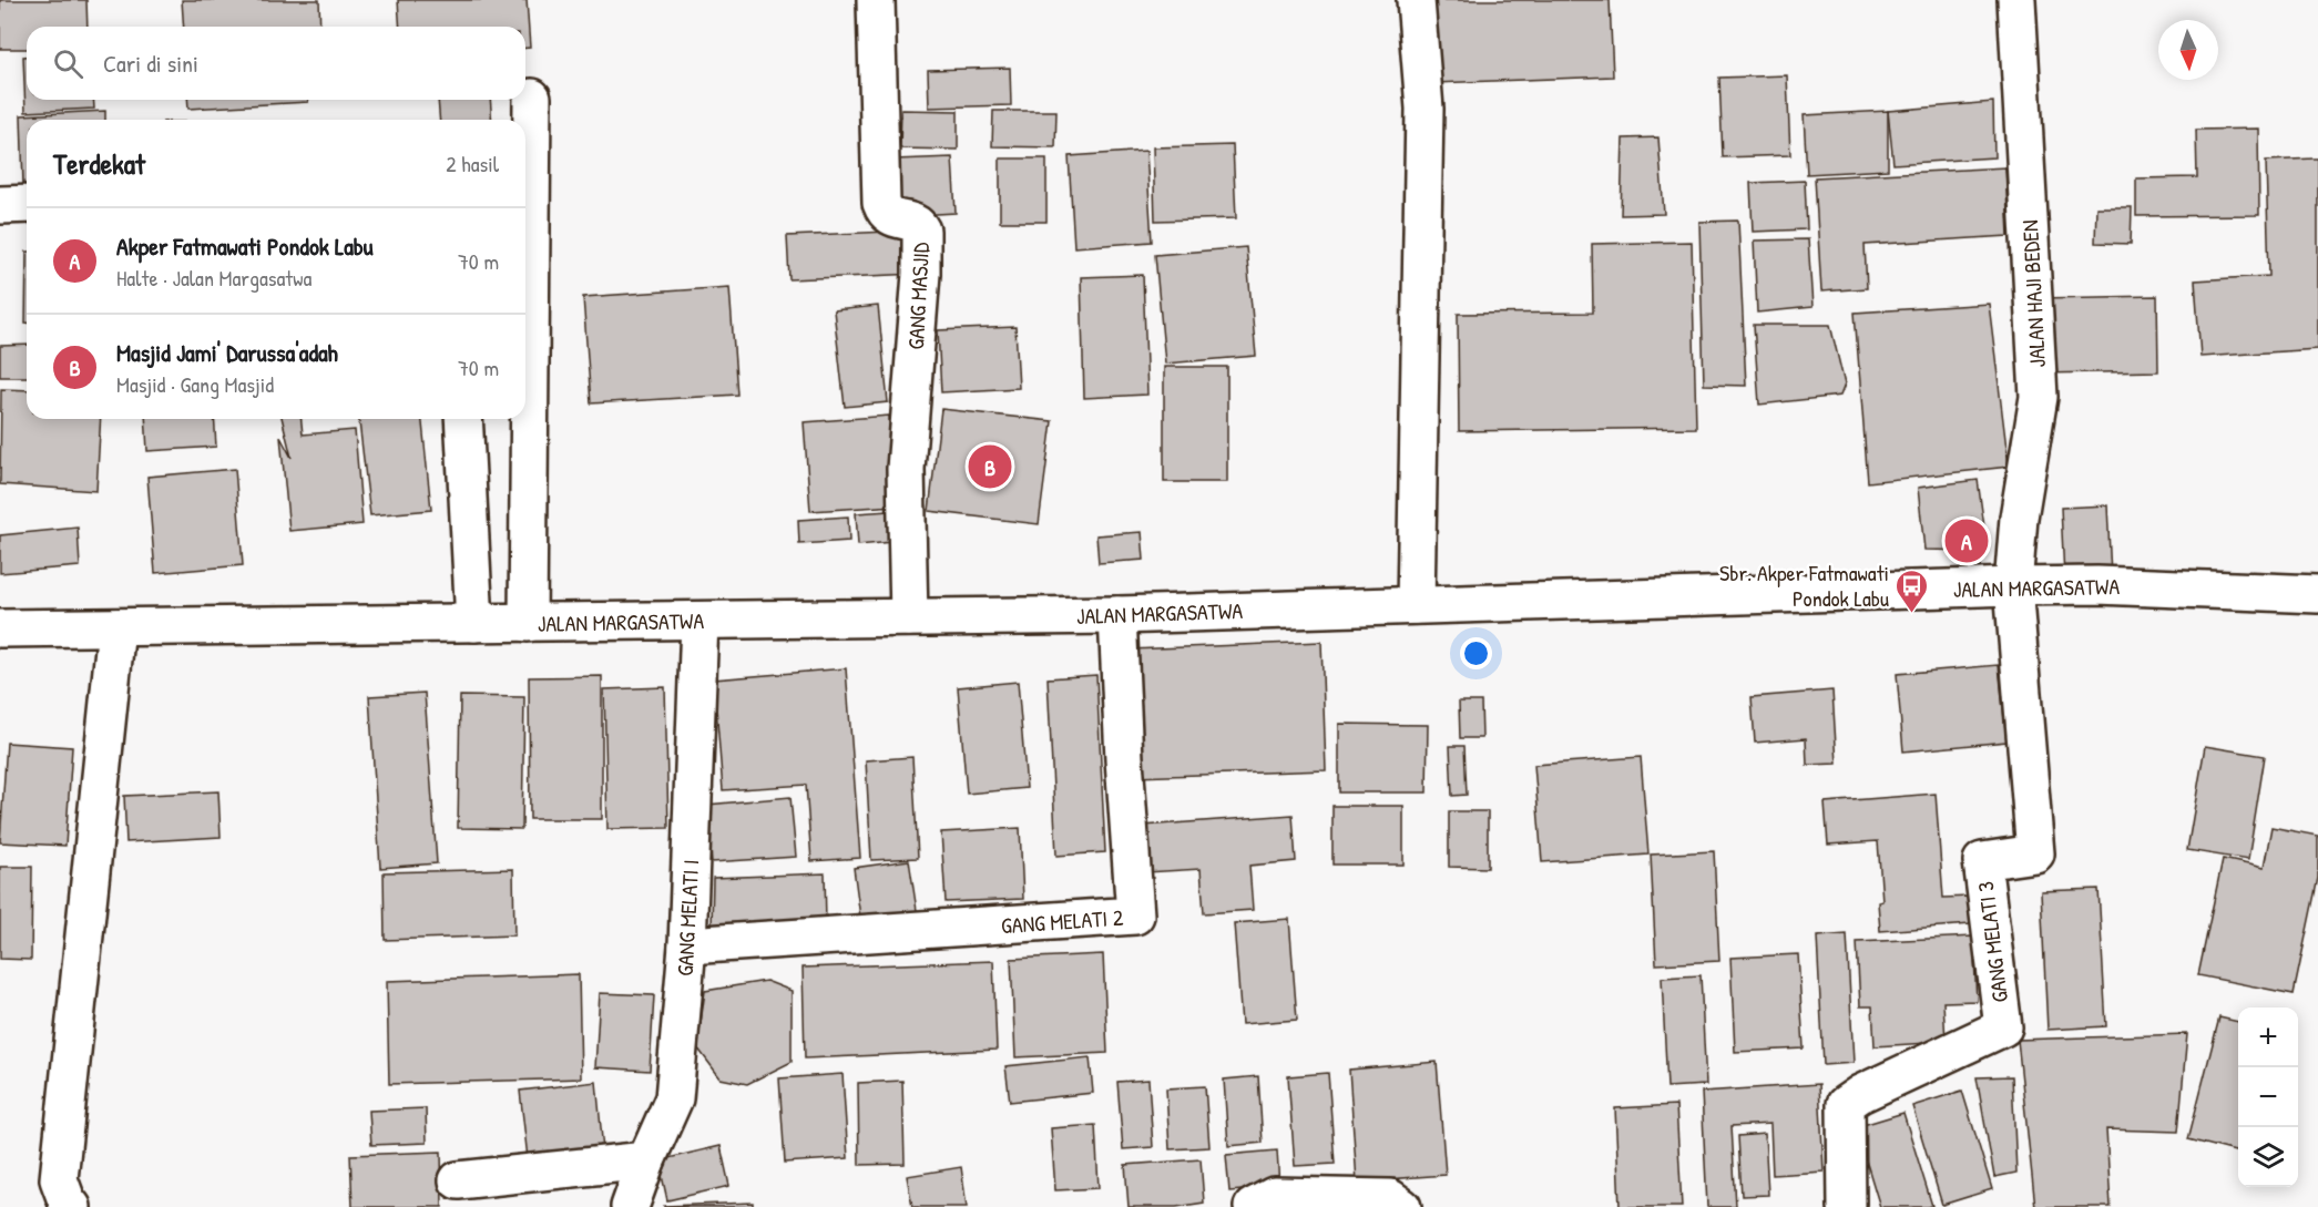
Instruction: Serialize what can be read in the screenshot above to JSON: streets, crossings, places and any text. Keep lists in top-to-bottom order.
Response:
{
  "streets": {
    "street": [
      "JALAN HAJI BEDEN",
      "GANG MASJID",
      "JALAN MARGASATWA",
      "GANG MELATI I",
      "GANG MELATI 2",
      "GANG MELATI 3"
    ]
  },
  "crossings": [
    ["JALAN HAJI BEDEN", "JALAN MARGASATWA"],
    ["JALAN HAJI BEDEN", "GANG MELATI 3"],
    ["GANG MASJID", "JALAN MARGASATWA"],
    ["JALAN MARGASATWA", "GANG MELATI I"],
    ["JALAN MARGASATWA", "GANG MELATI 2"],
    ["JALAN MARGASATWA", "GANG MELATI 3"],
    ["GANG MELATI I", "GANG MELATI 2"]
  ],
  "places": {
    "bus stop": ["Sbr. Akper Fatmawati Pondok Labu"]
  },
  "north": "bottom",
  "page": {
    "search": "Cari di sini",
    "heading": ["Terdekat", "2 hasil"],
    "list": [
      {
        "mark": "A",
        "name": "Akper Fatmawati Pondok Labu",
        "note": "Halte · Jalan Margasatwa",
        "value": "70 m"
      },
      {
        "mark": "B",
        "name": "Masjid Jami' Darussa'adah",
        "note": "Masjid · Gang Masjid",
        "value": "70 m"
      }
    ],
    "pins": ["B", "A"],
    "map_buttons": ["+", "−"]
  }
}
